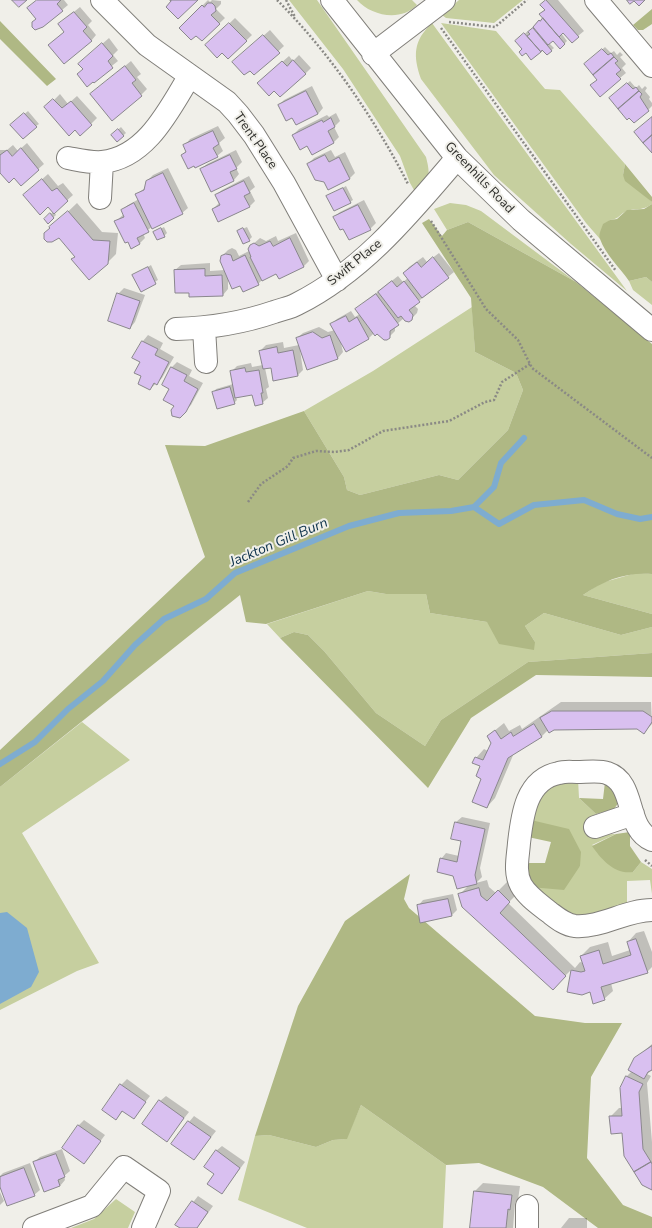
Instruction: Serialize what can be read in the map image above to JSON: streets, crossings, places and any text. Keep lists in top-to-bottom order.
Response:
{
  "streets": {
    "street": ["Trent Place", "Greenhills Road", "Swift Place"]
  },
  "crossings": [
    ["Trent Place", "Swift Place"],
    ["Greenhills Road", "Swift Place"]
  ],
  "water": ["Jackton Gill Burn"]
}
